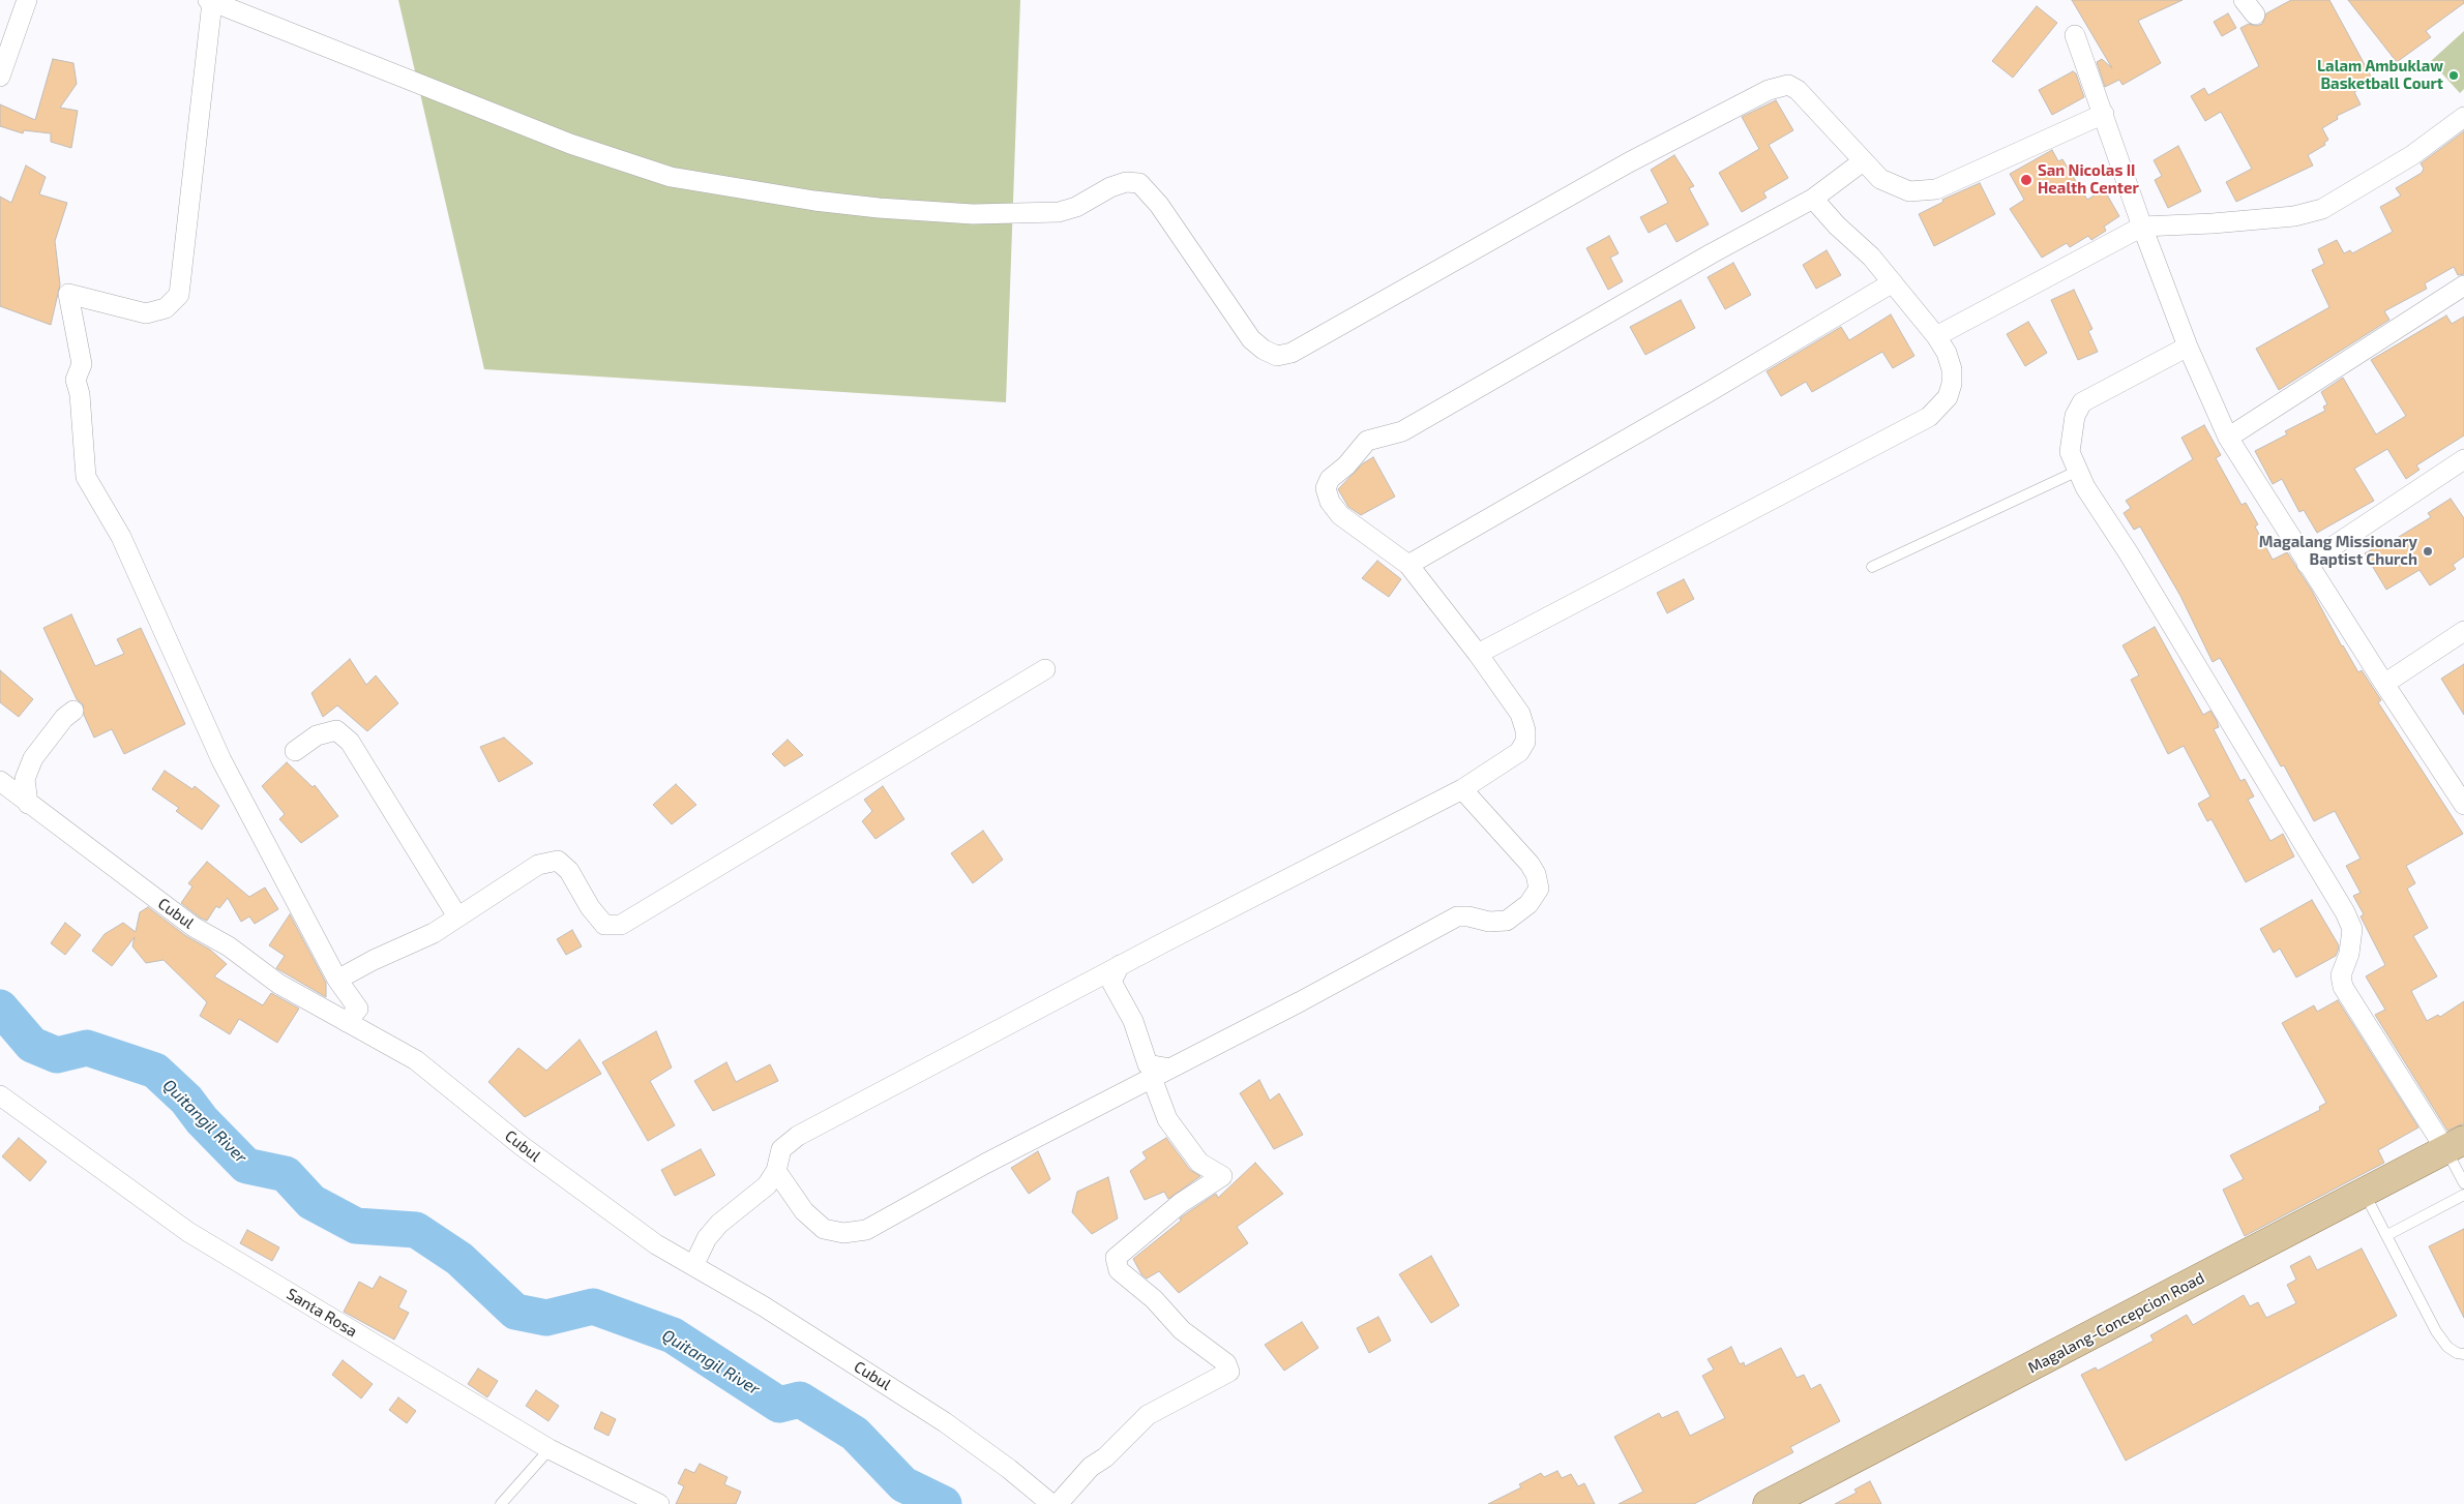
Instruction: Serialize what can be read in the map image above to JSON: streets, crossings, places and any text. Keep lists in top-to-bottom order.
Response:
{
  "streets": {
    "main road": ["Magalang-Concepcion Road"],
    "street": ["Cubul", "Santa Rosa"]
  },
  "water": ["Quitangil River"],
  "places": ["Lalam Ambuklaw Basketball Court", "San Nicolas II Health Center", "Magalang Missionary Baptist Church"]
}
